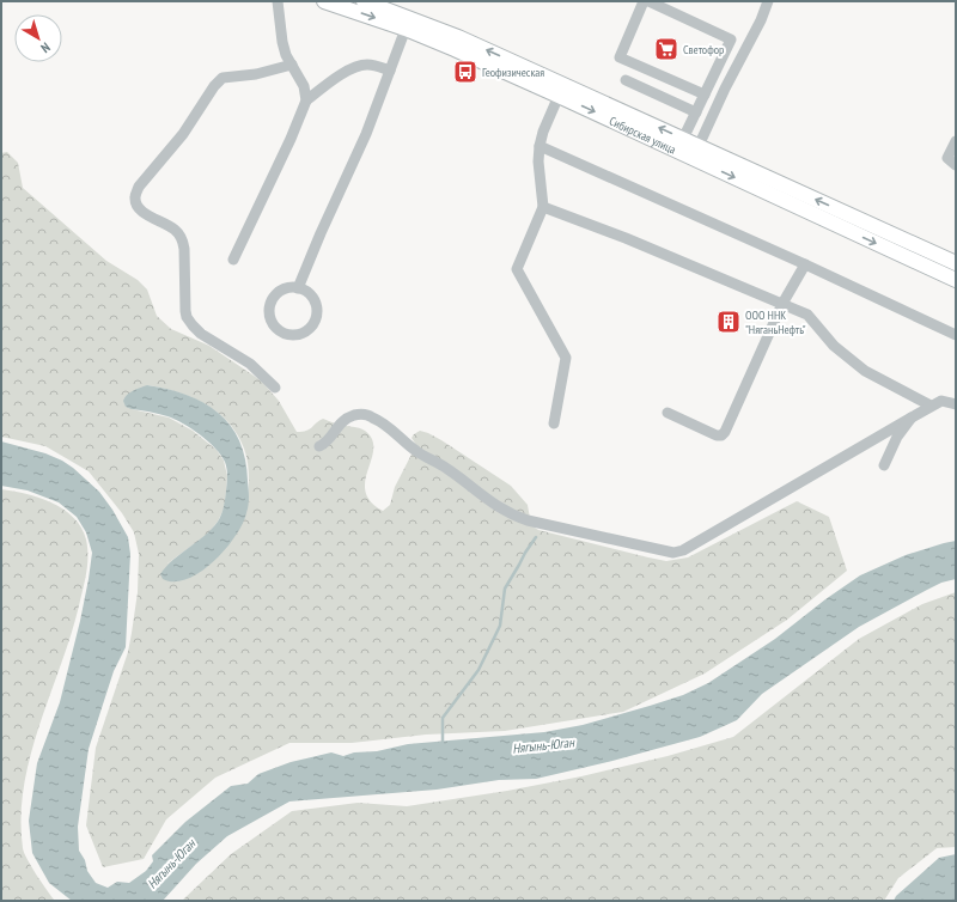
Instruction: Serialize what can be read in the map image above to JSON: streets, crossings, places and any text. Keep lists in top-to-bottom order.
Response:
{
  "streets": {
    "main road": ["Сибирская улица"]
  },
  "water": ["Нягынь-Юган"],
  "places": {
    "supermarket": ["Светофор"],
    "bus stop": ["Геофизическая"],
    "building": ["ООО ННК \"НяганьНефть\""]
  },
  "north": "bottom right"
}
